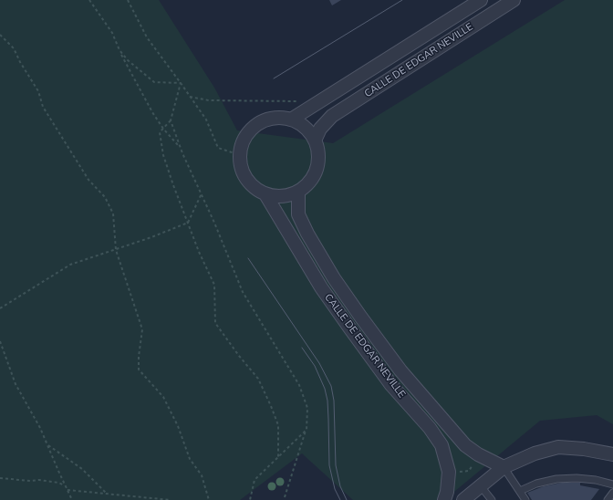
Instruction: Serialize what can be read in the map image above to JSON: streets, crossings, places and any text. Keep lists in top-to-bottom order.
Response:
{
  "streets": {
    "street": ["CALLE DE EDGAR NEVILLE"]
  }
}
